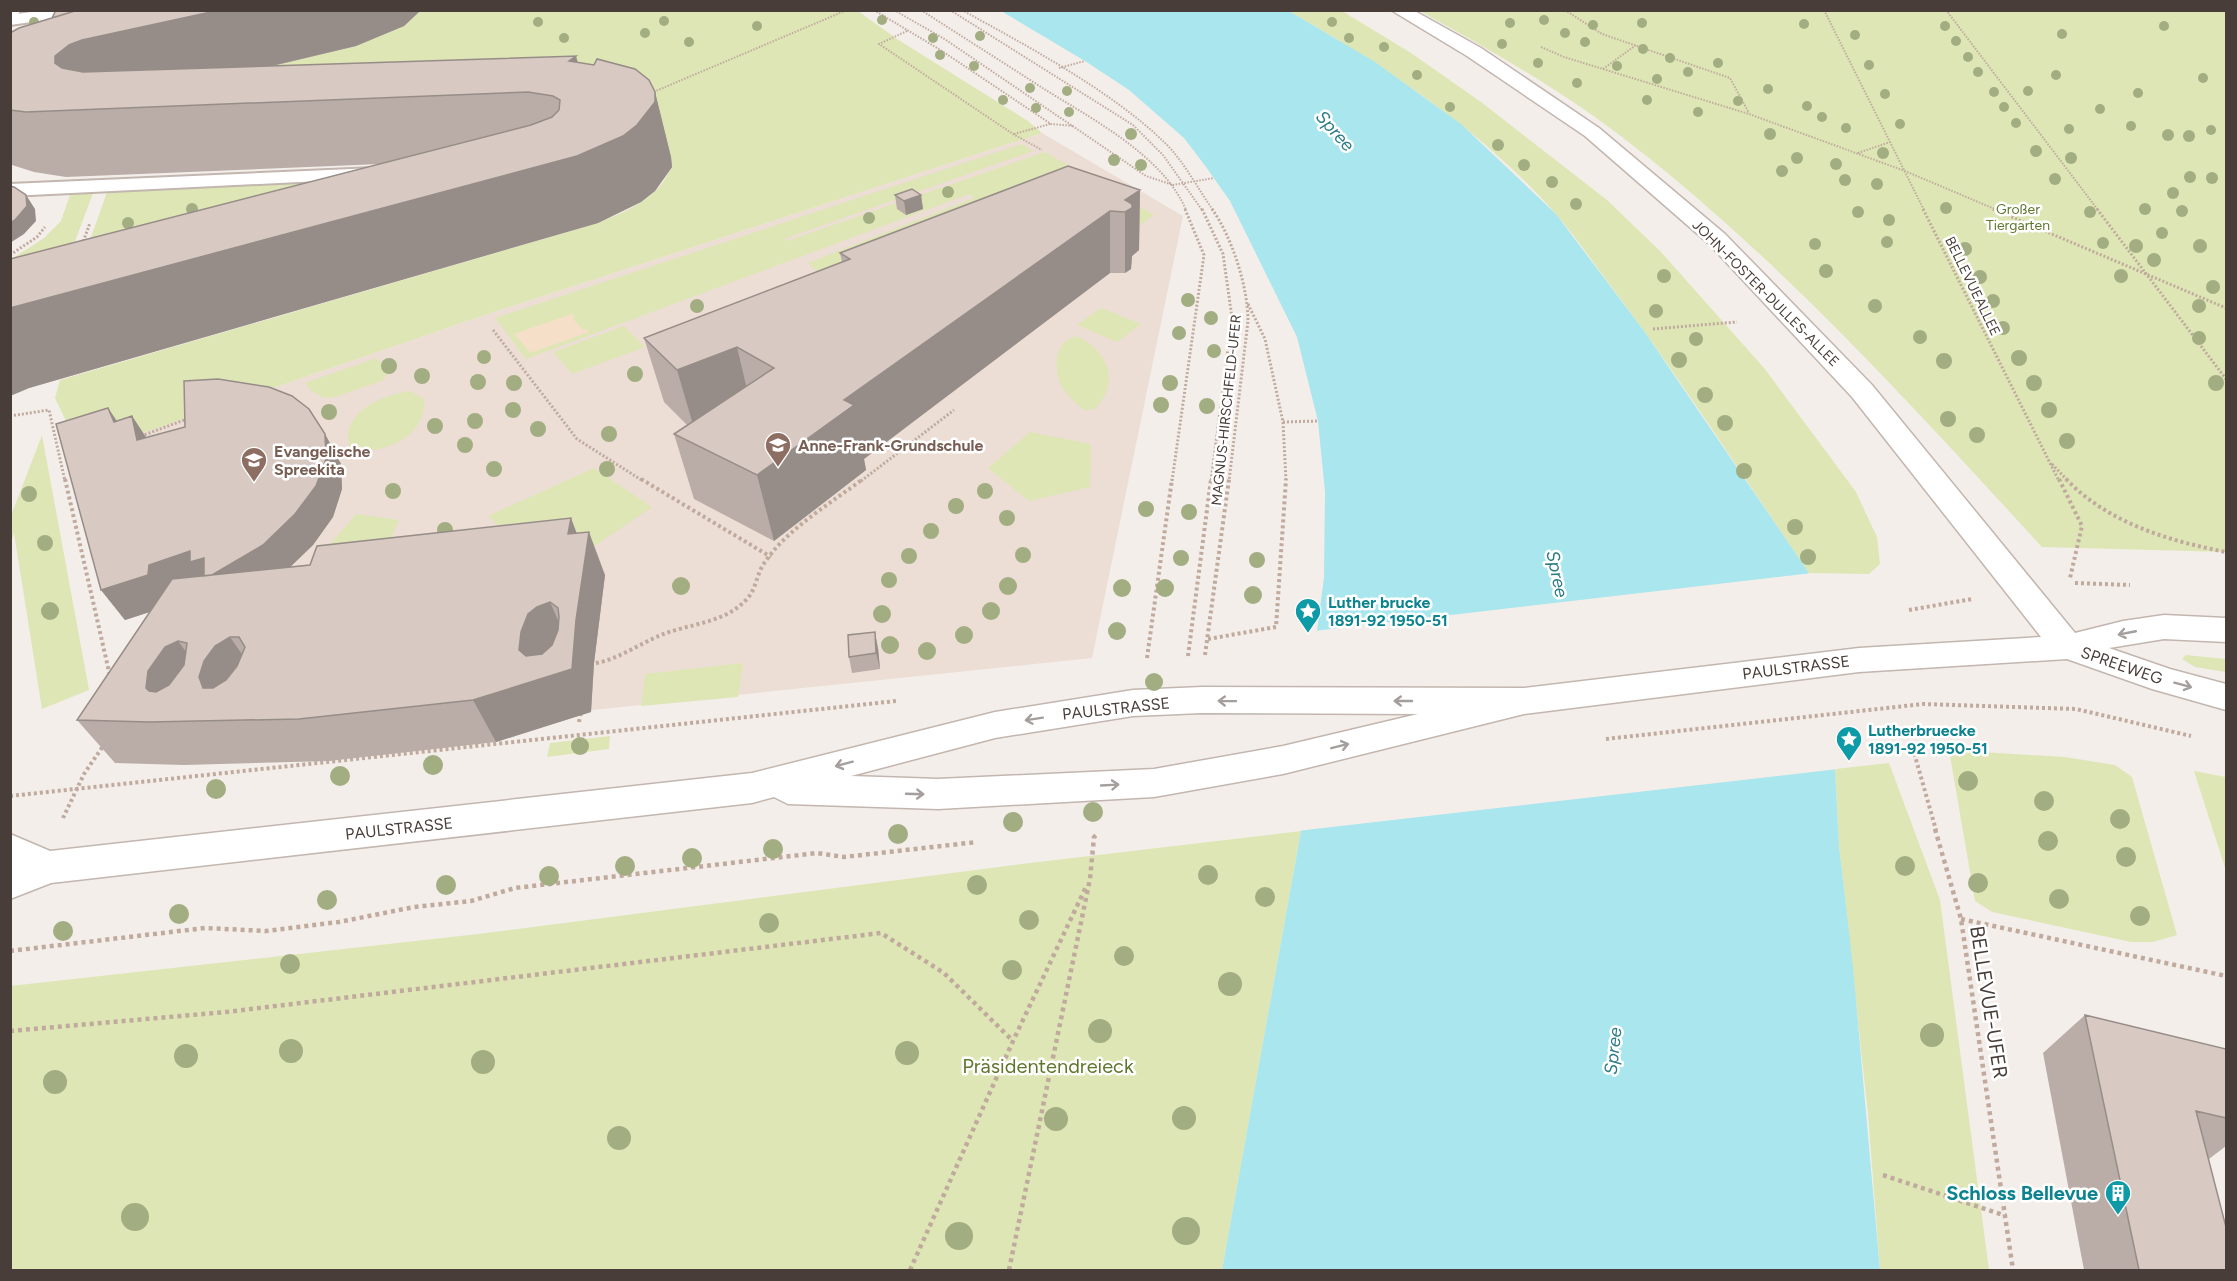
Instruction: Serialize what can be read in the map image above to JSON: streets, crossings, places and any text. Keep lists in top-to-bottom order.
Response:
{
  "streets": {
    "street": ["JOHN-FOSTER-DULLES-ALLEE", "SPREEWEG", "PAULSTRASSE"],
    "path": ["BELLEVUEALLEE", "MAGNUS-HIRSCHFELD-UFER", "BELLEVUE-UFER"]
  },
  "crossings": [
    ["JOHN-FOSTER-DULLES-ALLEE", "SPREEWEG"],
    ["JOHN-FOSTER-DULLES-ALLEE", "PAULSTRASSE"],
    ["SPREEWEG", "PAULSTRASSE"]
  ],
  "water": ["Spree"],
  "parks": ["Großer Tiergarten", "Präsidentendreieck"],
  "places": {
    "school or university": ["Anne-Frank-Grundschule", "Evangelische Spreekita"],
    "place": ["Luther brucke 1891-92 1950-51", "Lutherbruecke 1891-92 1950-51"],
    "building": ["Schloss Bellevue"]
  }
}
